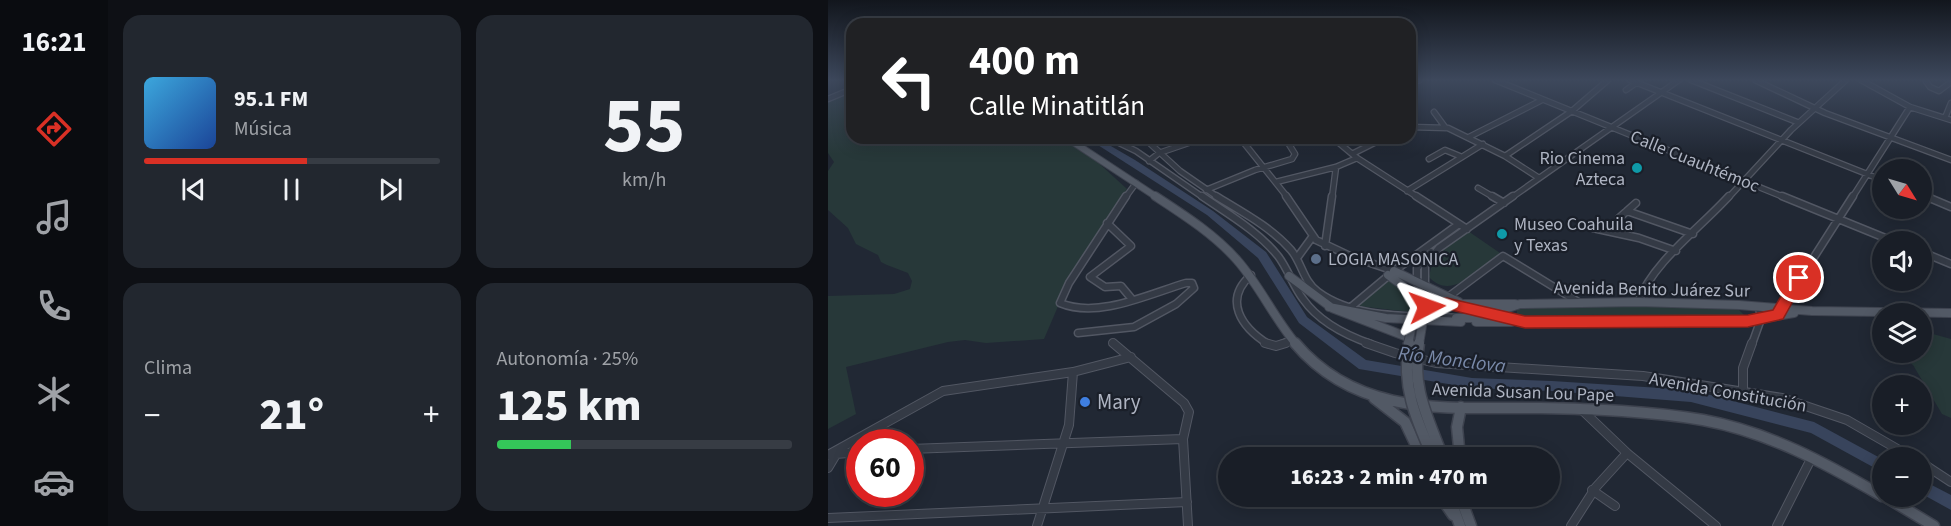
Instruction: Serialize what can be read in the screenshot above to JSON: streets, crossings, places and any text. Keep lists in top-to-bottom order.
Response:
{
  "streets": {
    "main road": ["Avenida Benito Juárez Sur", "Avenida Susan Lou Pape"],
    "street": ["Calle Cuauhtémoc", "Avenida Constitución"]
  },
  "water": ["Río Monclova"],
  "places": [
    "Rio Cinema Azteca",
    "Museo Coahuila y Texas",
    "LOGIA MASONICA",
    "Mary"
  ],
  "north": "bottom right",
  "page": {
    "tabs": "16:21",
    "tile": [
      ["55", "km/h"],
      "Clima",
      ["Autonomía · 25%", "125 km"]
    ],
    "turn": ["400 m", "Calle Minatitlán"],
    "song": ["95.1 FM", "Música"],
    "map_buttons": ["+", "−"],
    "heat": ["−", "21°", "+"],
    "limit": "60",
    "trip": "16:23 · 2 min · 470 m"
  }
}
